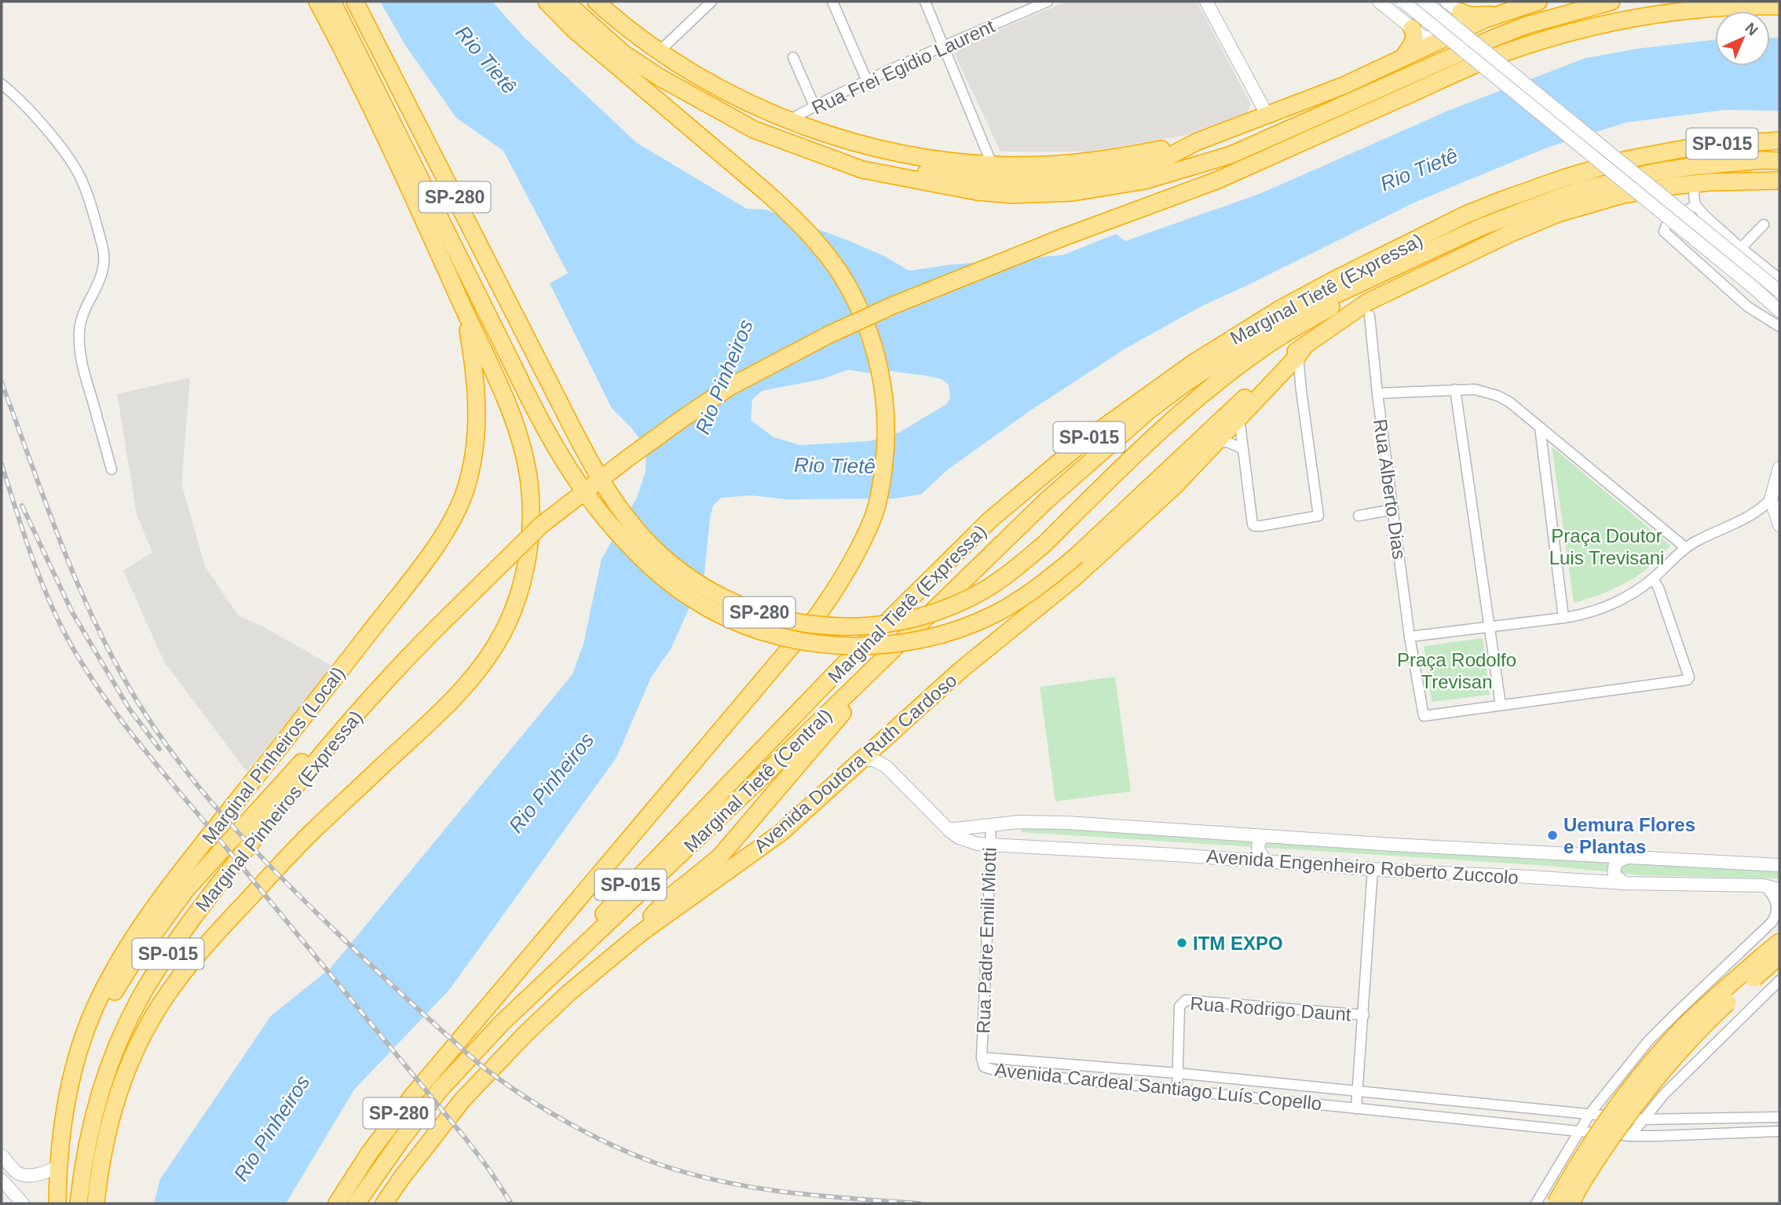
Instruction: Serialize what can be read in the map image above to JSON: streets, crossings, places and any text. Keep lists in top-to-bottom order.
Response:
{
  "streets": {
    "highway": [
      "SP-015",
      "SP-280",
      "Marginal Tietê (Expressa)",
      "Marginal Pinheiros (Local)",
      "Avenida Doutora Ruth Cardoso",
      "Marginal Tietê (Central)",
      "Marginal Pinheiros (Expressa)"
    ],
    "street": [
      "Rua Frei Egidio Laurent",
      "Rua Alberto Dias",
      "Avenida Engenheiro Roberto Zuccolo",
      "Rua Padre Emili Miotti",
      "Rua Rodrigo Daunt",
      "Avenida Cardeal Santiago Luís Copello"
    ]
  },
  "crossings": [
    ["SP-015", "SP-280"],
    ["SP-015", "Marginal Tietê (Central)"],
    ["Marginal Tietê (Expressa)", "Marginal Tietê (Central)"],
    ["Avenida Doutora Ruth Cardoso", "Avenida Engenheiro Roberto Zuccolo"],
    ["Avenida Engenheiro Roberto Zuccolo", "Rua Padre Emili Miotti"],
    ["Rua Padre Emili Miotti", "Avenida Cardeal Santiago Luís Copello"],
    ["Rua Rodrigo Daunt", "Avenida Cardeal Santiago Luís Copello"]
  ],
  "water": ["Rio Tietê", "Rio Pinheiros"],
  "parks": ["Praça Doutor Luis Trevisani", "Praça Rodolfo Trevisan"],
  "places": ["Uemura Flores e Plantas", "ITM EXPO"],
  "north": "top right"
}
